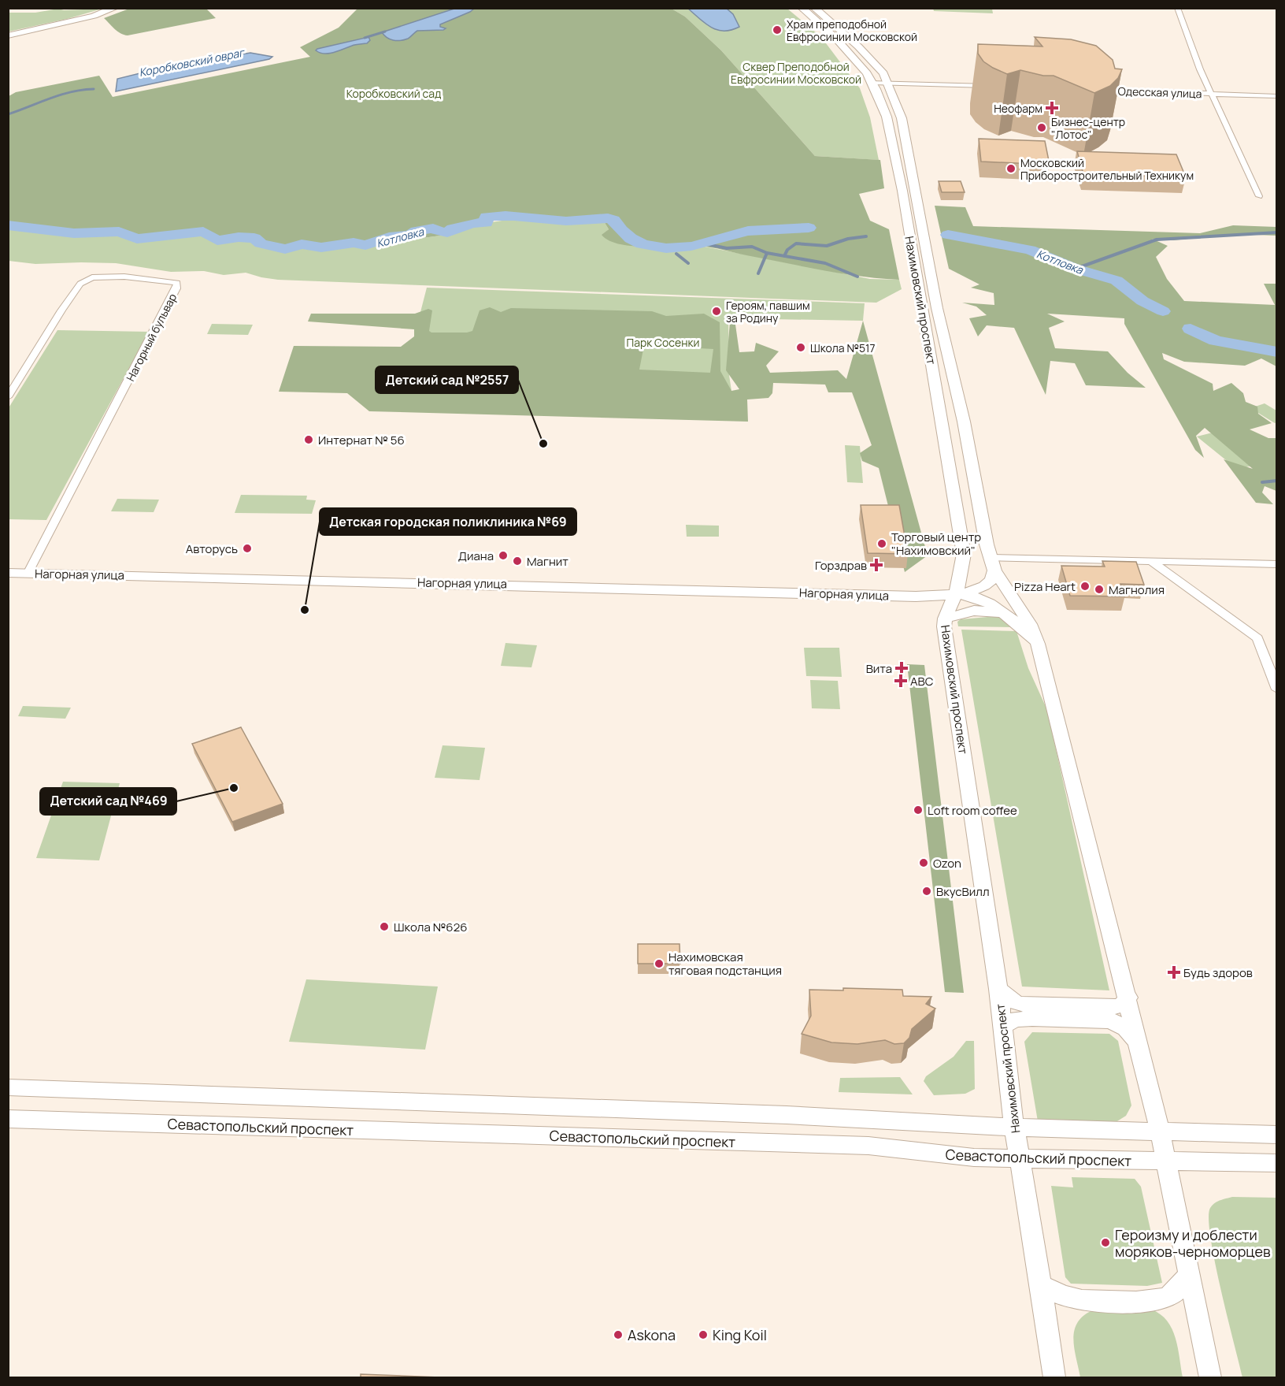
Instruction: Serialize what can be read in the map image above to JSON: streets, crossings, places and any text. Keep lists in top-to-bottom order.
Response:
{
  "streets": {
    "main road": ["Нахимовский проспект", "Нагорная улица", "Севастопольский проспект"],
    "street": ["Одесская улица", "Нагорный бульвар"]
  },
  "crossings": [
    ["Нахимовский проспект", "Нагорная улица"],
    ["Нахимовский проспект", "Севастопольский проспект"],
    ["Нагорный бульвар", "Нагорная улица"]
  ],
  "water": ["Коробковский овраг", "Котловка"],
  "parks": ["Сквер Преподобной Евфросинии Московской", "Коробковский сад", "Парк Сосенки"],
  "places": {
    "other": [
      "Храм преподобной Евфросинии Московской",
      "Бизнес-центр \"Лотос\"",
      "Московский Приборостроительный Техникум",
      "Героям, павшим за Родину",
      "Школа №517",
      "Интернат № 56",
      "Детский сад №2557",
      "Торговый центр \"Нахимовский\"",
      "Авторусь",
      "Диана",
      "Магнит",
      "Pizza Heart",
      "Магнолия",
      "Детская городская поликлиника №69",
      "Детский сад №469",
      "Loft room coffee",
      "Ozon",
      "ВкусВилл",
      "Школа №626",
      "Нахимовская тяговая подстанция",
      "Героизму и доблести моряков-черноморцев",
      "Askona",
      "King Koil"
    ],
    "health": [
      "Неофарм",
      "Горздрав",
      "Вита",
      "ABC",
      "Будь здоров"
    ]
  }
}
